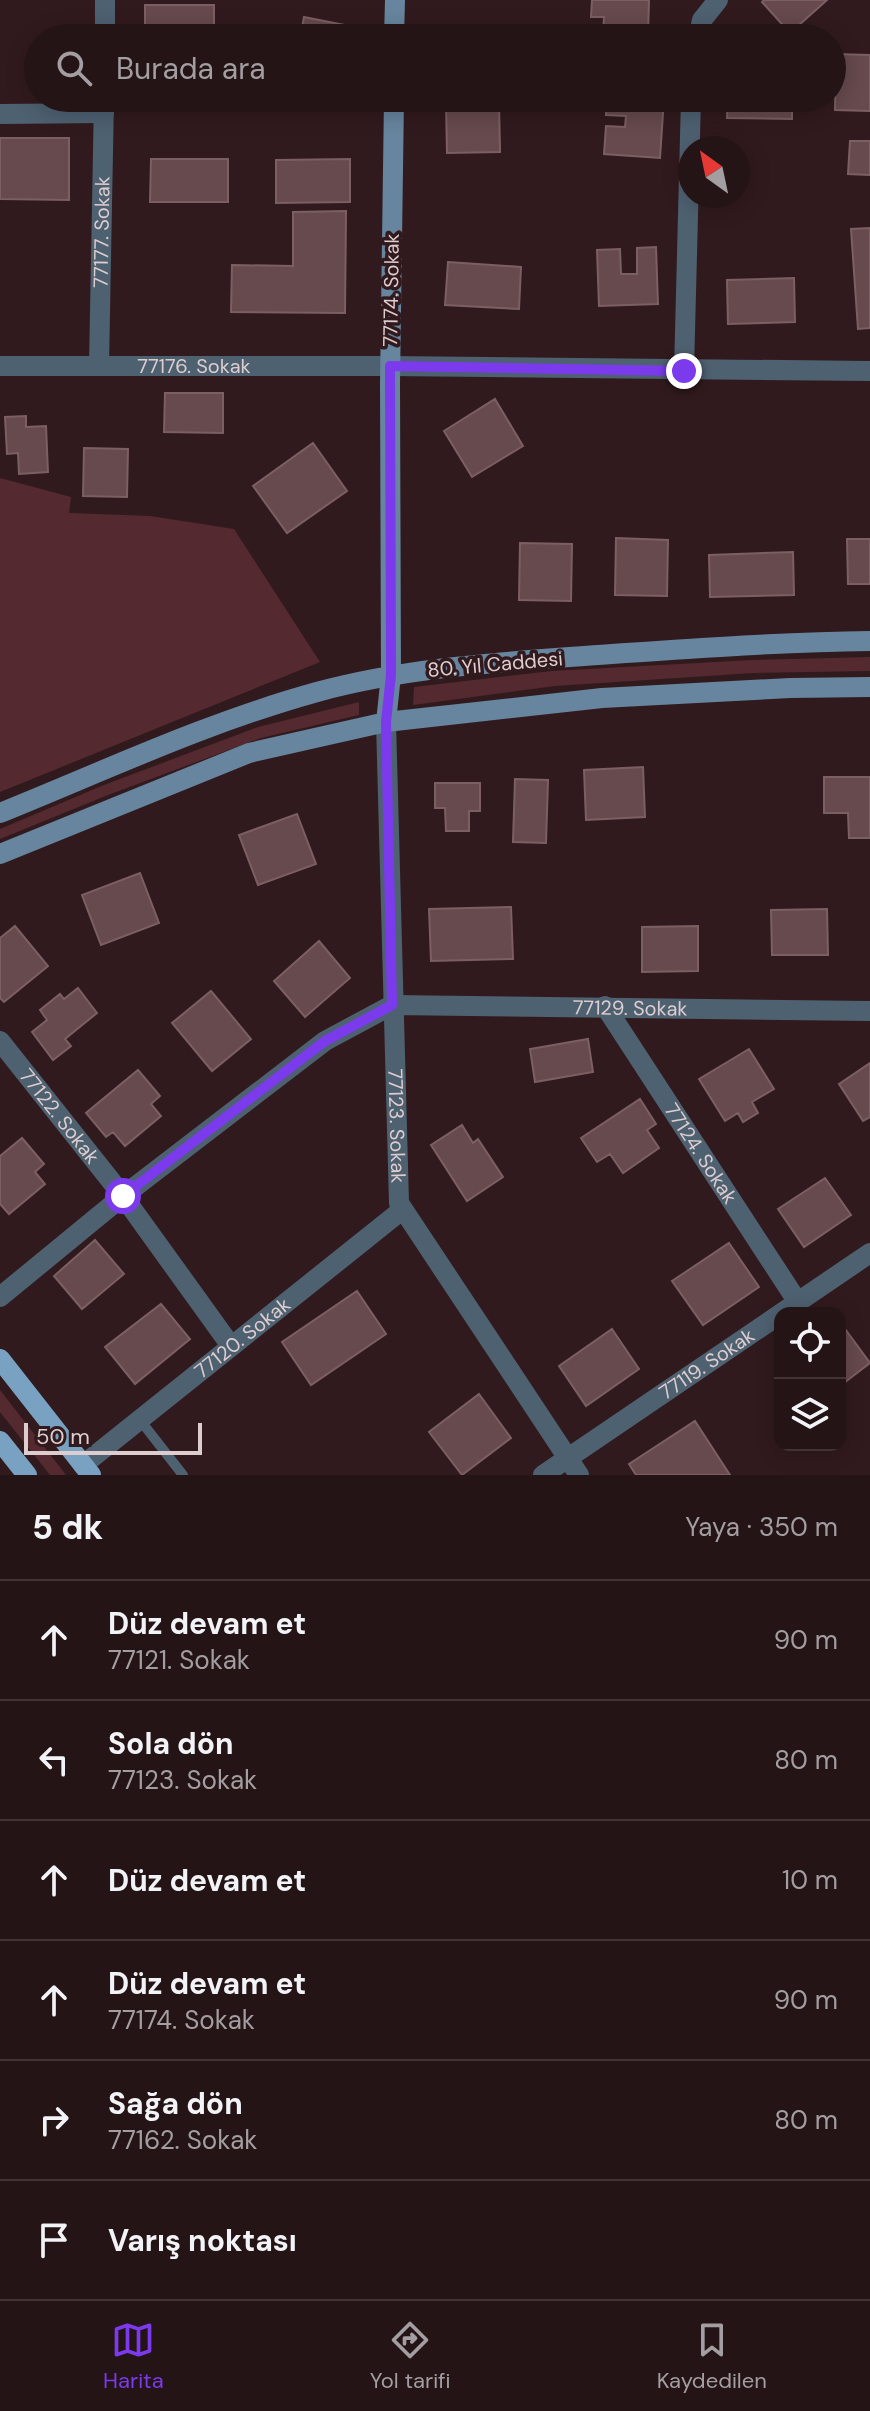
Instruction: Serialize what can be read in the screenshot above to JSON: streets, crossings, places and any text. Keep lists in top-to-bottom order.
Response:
{
  "streets": {
    "main road": ["77174. Sokak", "80. Yıl Caddesi"],
    "street": [
      "77177. Sokak",
      "77176. Sokak",
      "77129. Sokak",
      "77122. Sokak",
      "77123. Sokak",
      "77124. Sokak",
      "77120. Sokak",
      "77119. Sokak"
    ]
  },
  "crossings": [
    ["77177. Sokak", "77176. Sokak"],
    ["77174. Sokak", "77176. Sokak"],
    ["77174. Sokak", "80. Yıl Caddesi"],
    ["77174. Sokak", "77123. Sokak"],
    ["77129. Sokak", "77123. Sokak"],
    ["77129. Sokak", "77124. Sokak"],
    ["77122. Sokak", "77120. Sokak"],
    ["77123. Sokak", "77120. Sokak"],
    ["77123. Sokak", "77119. Sokak"],
    ["77124. Sokak", "77119. Sokak"]
  ],
  "scale_bar": "50 m",
  "north": "top left",
  "page": {
    "search": "Burada ara",
    "scale": "50 m",
    "heading": ["5 dk", "Yaya · 350 m"],
    "list": [
      ["Düz devam et", "77121. Sokak", "90 m"],
      ["Sola dön", "77123. Sokak", "80 m"],
      ["Düz devam et", "10 m"],
      ["Düz devam et", "77174. Sokak", "90 m"],
      ["Sağa dön", "77162. Sokak", "80 m"],
      "Varış noktası"
    ],
    "nav": ["Harita", "Yol tarifi", "Kaydedilen"]
  }
}
